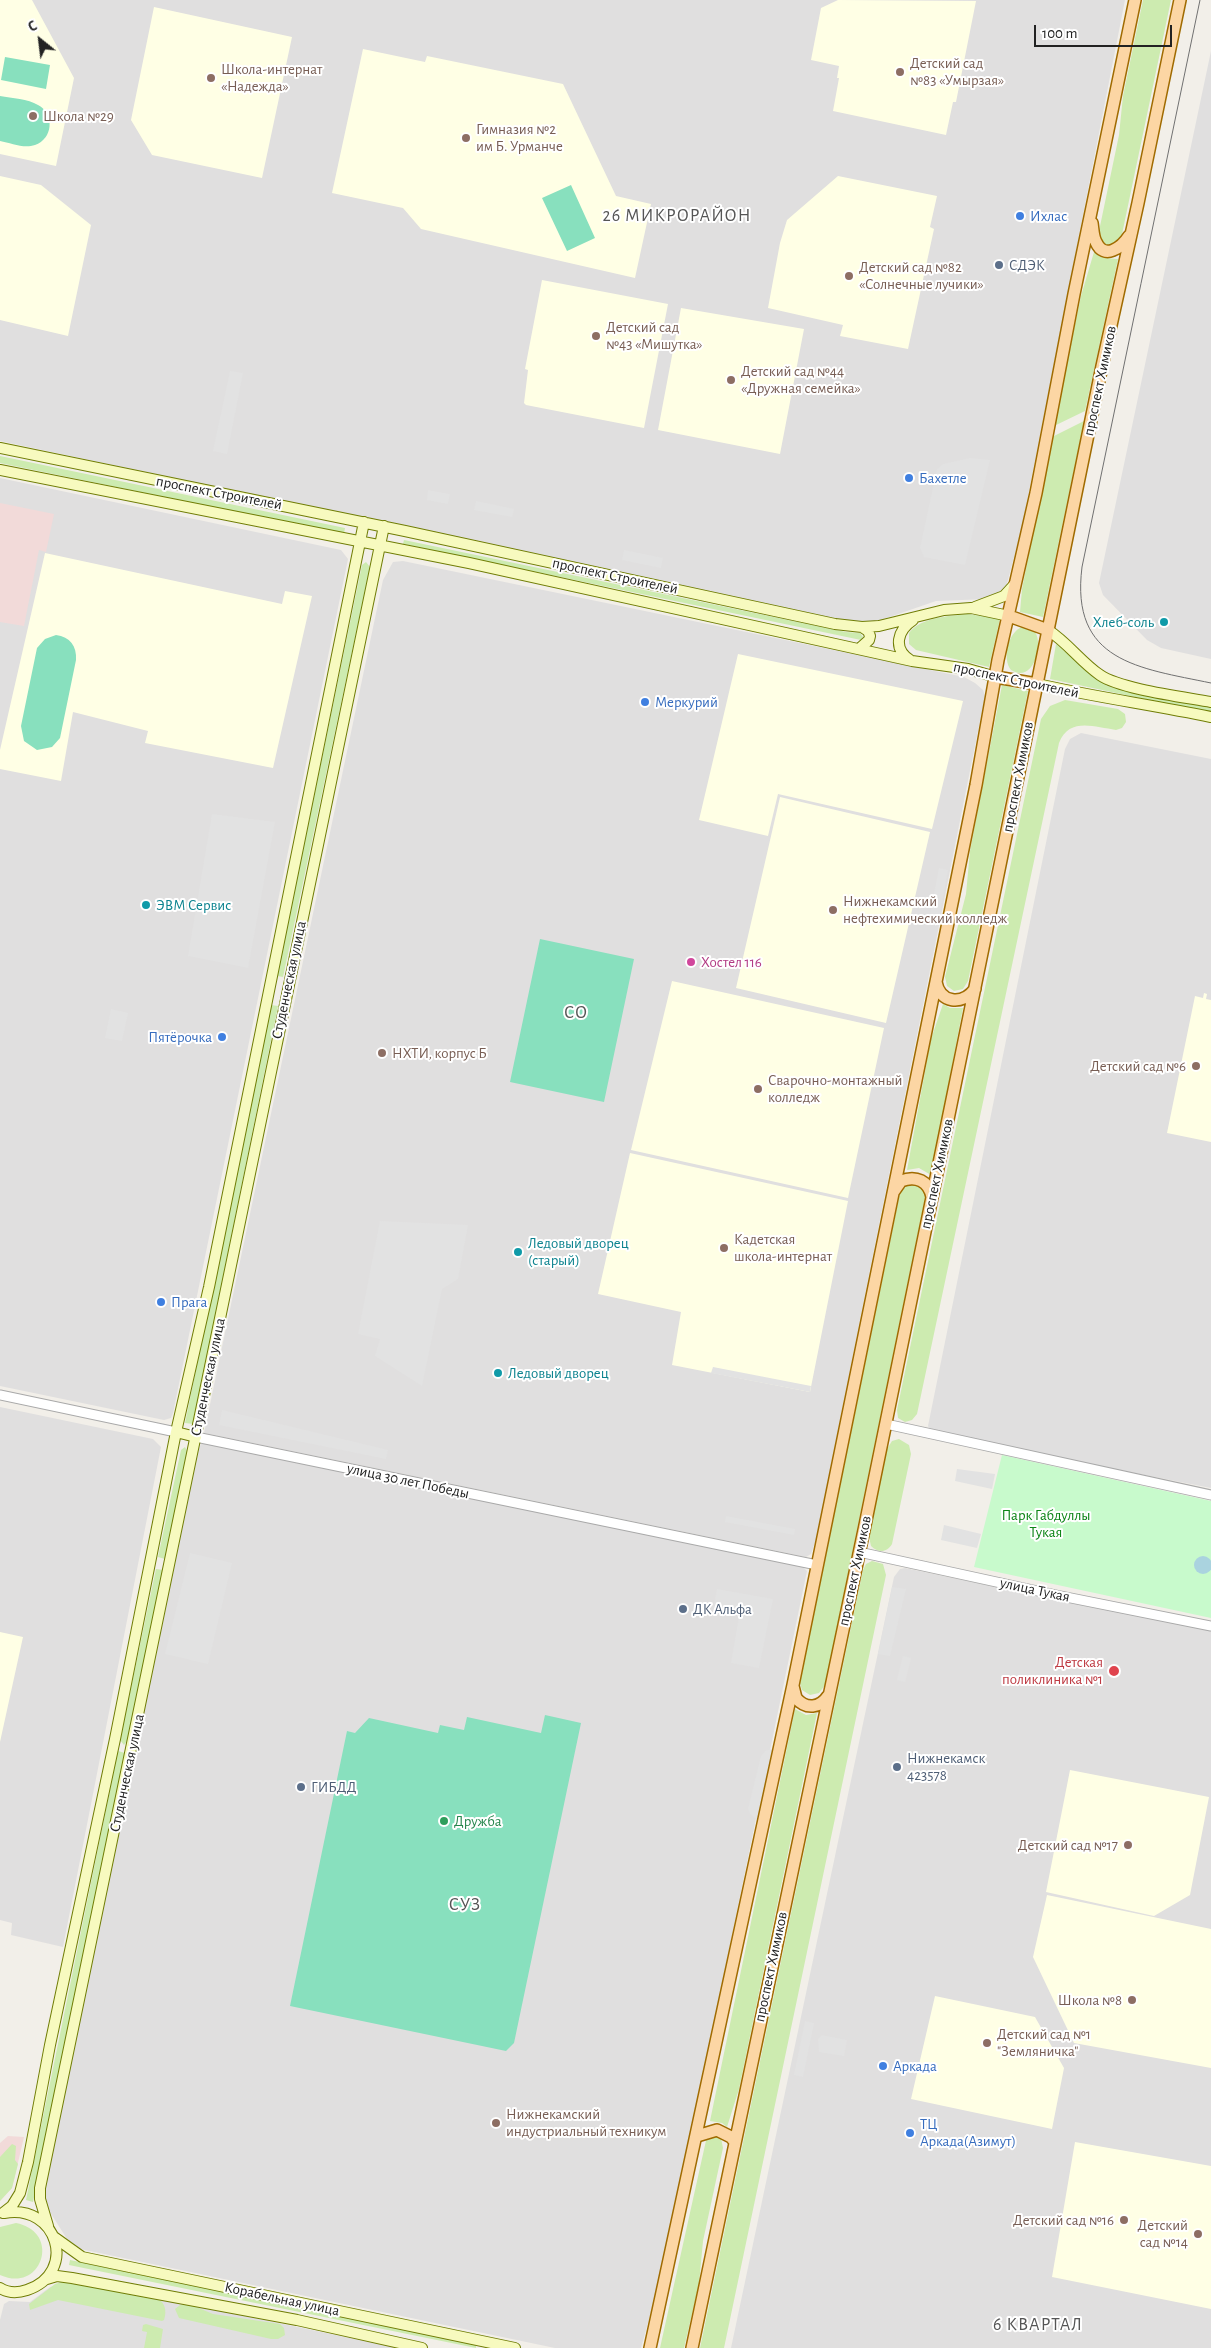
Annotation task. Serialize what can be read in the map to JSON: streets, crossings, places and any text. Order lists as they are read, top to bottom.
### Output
{
  "streets": {
    "main road": [
      "проспект Химиков",
      "проспект Строителей",
      "Студенческая улица",
      "улица 30 лет Победы",
      "Корабельная улица"
    ],
    "street": ["улица Тукая"]
  },
  "crossings": [
    ["проспект Химиков", "проспект Строителей"],
    ["проспект Химиков", "улица Тукая"],
    ["проспект Строителей", "Студенческая улица"],
    ["Студенческая улица", "улица 30 лет Победы"],
    ["Студенческая улица", "Корабельная улица"]
  ],
  "districts": [
    "26 МИКРОРАЙОН",
    "СО",
    "СУЗ",
    "6 КВАРТАЛ"
  ],
  "parks": ["Парк Габдуллы Тукая"],
  "places": [
    "Детский сад №83 «Умырзая»",
    "Школа-интернат «Надежда»",
    "Школа №29",
    "Гимназия №2 им Б. Урманче",
    "Ихлас",
    "СДЭК",
    "Детский сад №82 «Солнечные лучики»",
    "Детский сад №43 «Мишутка»",
    "Детский сад №44 «Дружная семейка»",
    "Бахетле",
    "Хлеб-соль",
    "Меркурий",
    "ЭВМ Сервис",
    "Нижнекамский нефтехимический колледж",
    "Хостел 116",
    "Пятёрочка",
    "НХТИ, корпус Б",
    "Детский сад №6",
    "Сварочно-монтажный колледж",
    "Кадетская школа-интернат",
    "Ледовый дворец (старый)",
    "Прага",
    "Ледовый дворец",
    "ДК Альфа",
    "Детская поликлиника №1",
    "Нижнекамск 423578",
    "ГИБДД",
    "Дружба",
    "Детский сад №17",
    "Школа №8",
    "Детский сад №1 \"Земляничка\"",
    "Аркада",
    "Нижнекамский индустриальный техникум",
    "ТЦ Аркада(Азимут)",
    "Детский сад №16",
    "Детский сад №14"
  ],
  "scale_bar": "100 m",
  "north": "top left"
}
